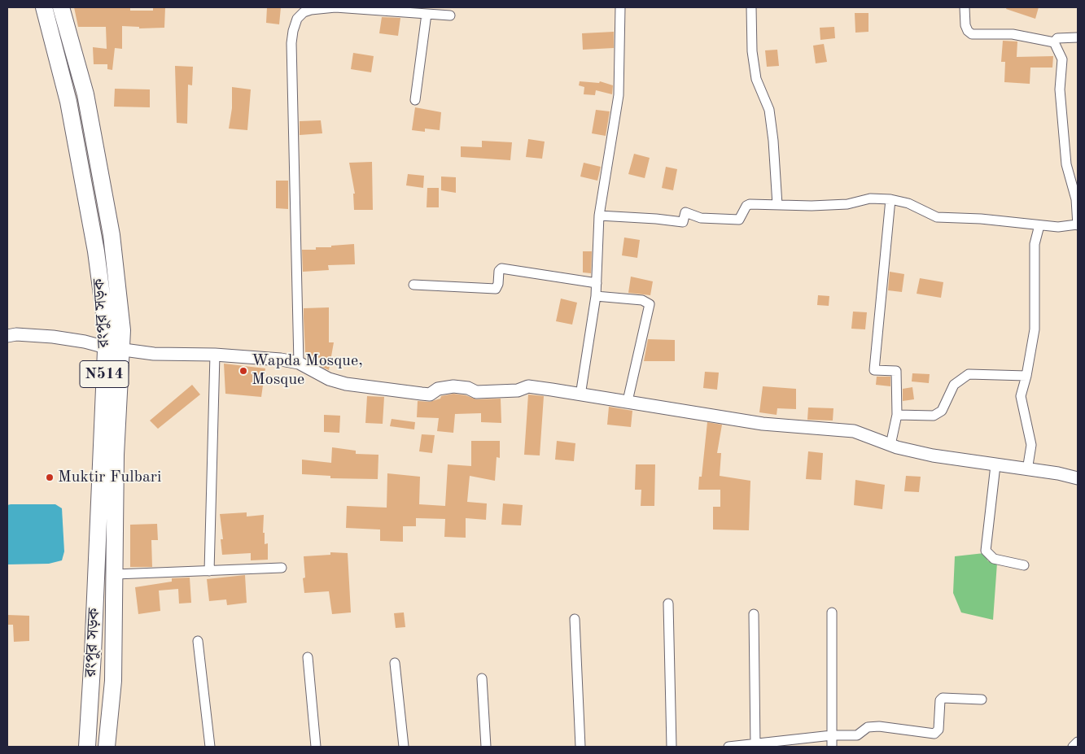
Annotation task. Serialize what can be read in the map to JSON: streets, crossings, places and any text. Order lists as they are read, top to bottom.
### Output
{
  "streets": {
    "highway": ["রংপুর সড়ক", "N514"]
  },
  "places": ["Wapda Mosque, Mosque", "Muktir Fulbari"]
}
